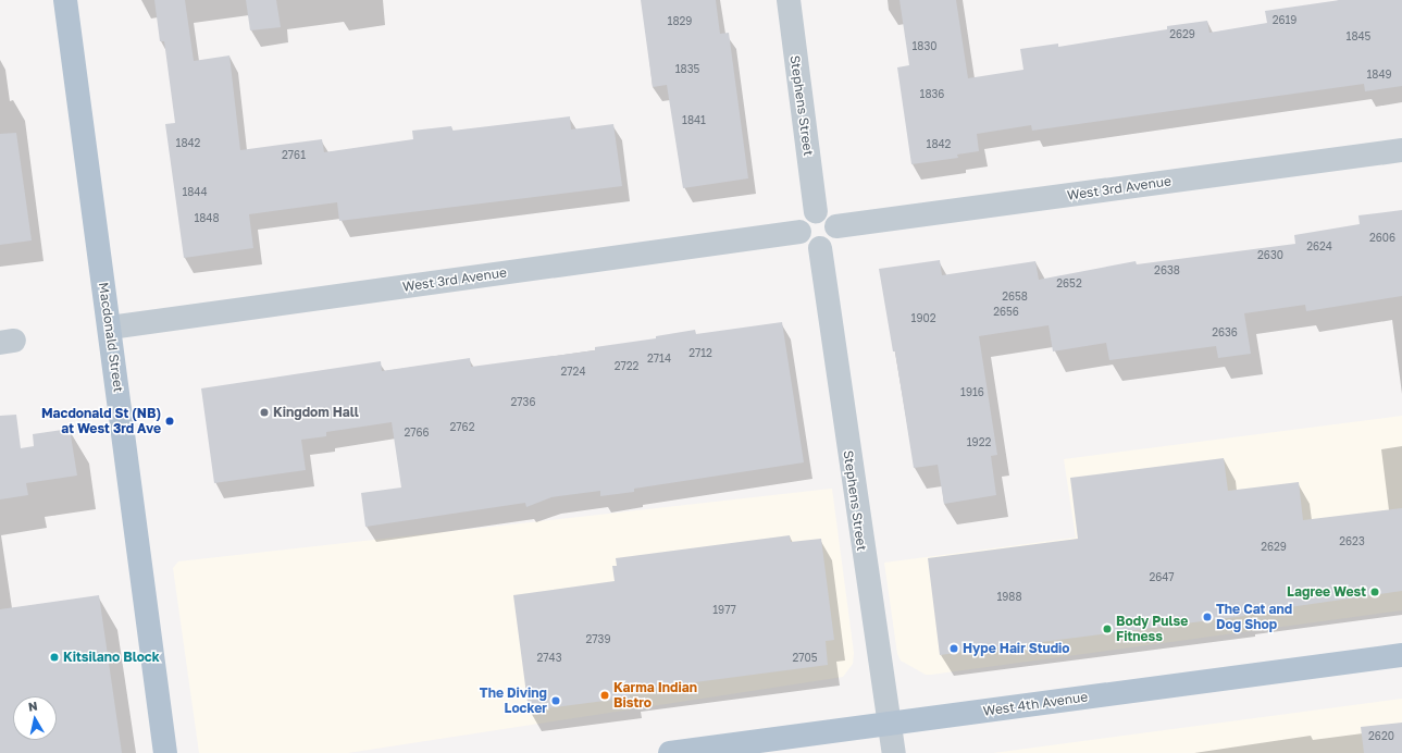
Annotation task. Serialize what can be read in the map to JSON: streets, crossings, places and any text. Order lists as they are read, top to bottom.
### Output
{
  "streets": {
    "main road": ["Macdonald Street", "West 4th Avenue"],
    "street": ["Stephens Street", "West 3rd Avenue"]
  },
  "crossings": [
    ["Stephens Street", "West 3rd Avenue"],
    ["Stephens Street", "West 4th Avenue"],
    ["West 3rd Avenue", "Macdonald Street"]
  ],
  "places": [
    "Kingdom Hall",
    "Macdonald St (NB) at West 3rd Ave",
    "Lagree West",
    "The Cat and Dog Shop",
    "Body Pulse Fitness",
    "Hype Hair Studio",
    "Kitsilano Block",
    "Karma Indian Bistro",
    "The Diving Locker"
  ],
  "house_numbers": [
    "2619",
    "1829",
    "2629",
    "1845",
    "1830",
    "1835",
    "1849",
    "1836",
    "1841",
    "1842",
    "1842",
    "2761",
    "1844",
    "1848",
    "2606",
    "2624",
    "2630",
    "2638",
    "2652",
    "2658",
    "2656",
    "1902",
    "2636",
    "2712",
    "2714",
    "2722",
    "2724",
    "1916",
    "2736",
    "2762",
    "2766",
    "1922",
    "2623",
    "2629",
    "2647",
    "1988",
    "1977",
    "2739",
    "2743",
    "2705",
    "2620"
  ],
  "north": "top"
}
